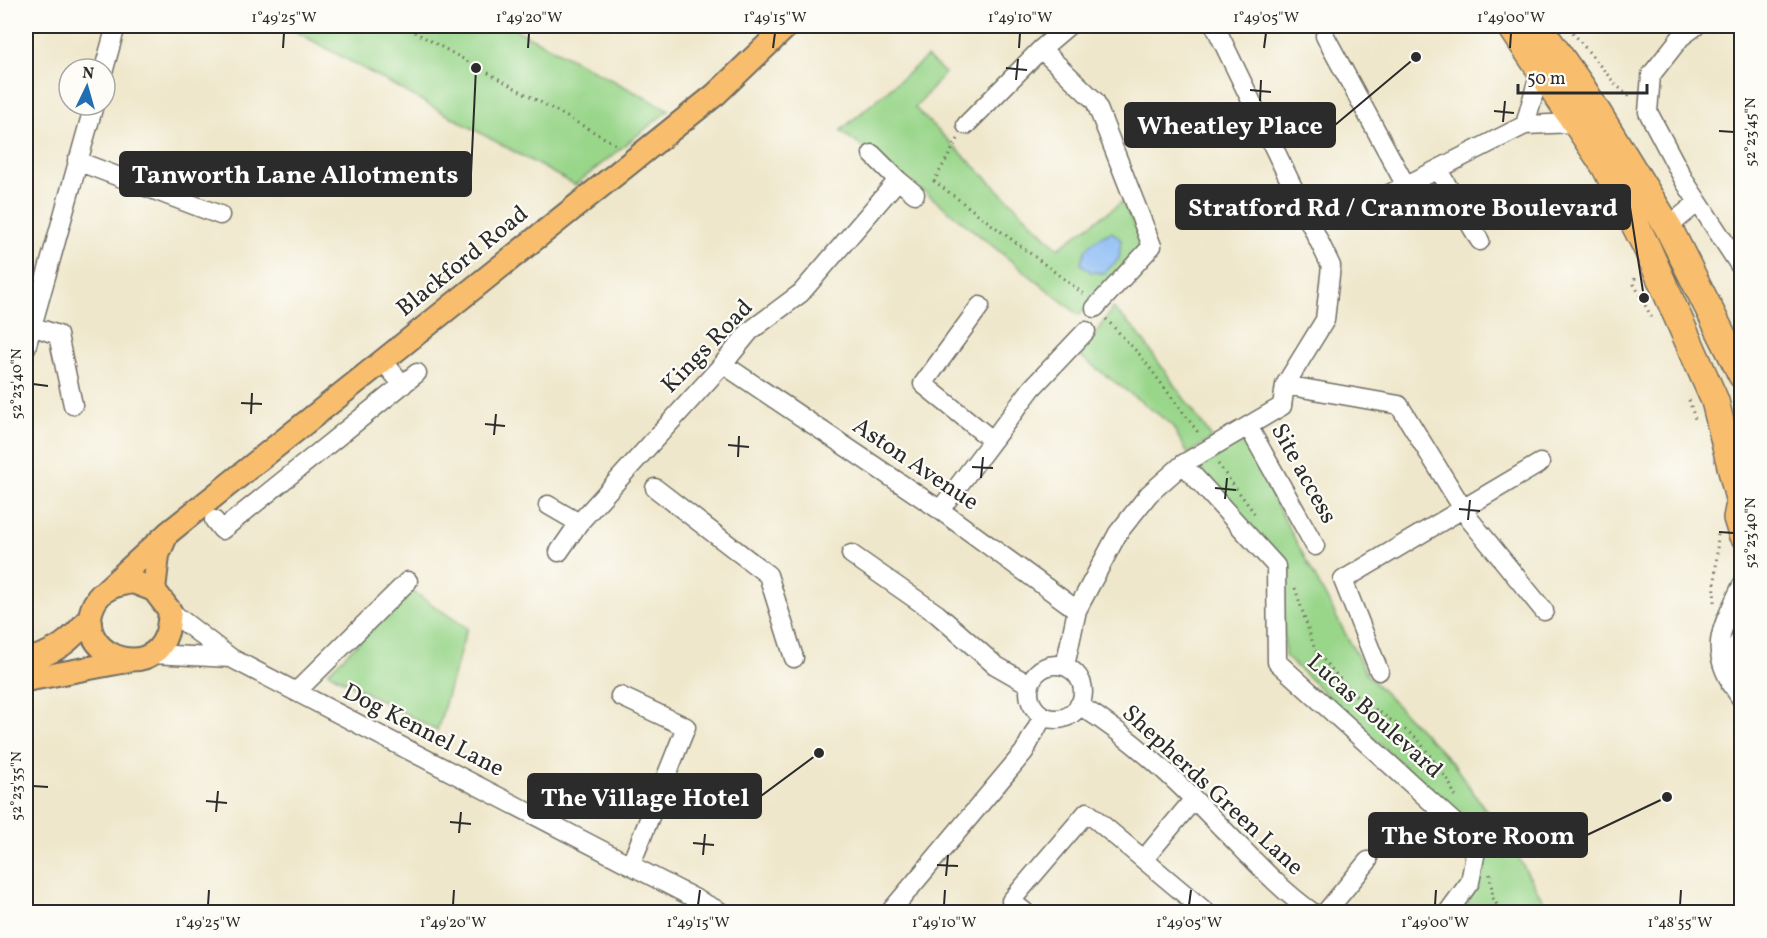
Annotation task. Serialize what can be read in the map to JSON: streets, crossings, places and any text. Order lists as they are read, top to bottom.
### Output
{
  "streets": {
    "main road": ["Blackford Road"],
    "street": [
      "Kings Road",
      "Aston Avenue",
      "Site access",
      "Lucas Boulevard",
      "Dog Kennel Lane",
      "Shepherds Green Lane"
    ]
  },
  "crossings": [
    ["Blackford Road", "Dog Kennel Lane"],
    ["Kings Road", "Aston Avenue"]
  ],
  "places": [
    "Wheatley Place",
    "Tanworth Lane Allotments",
    "Stratford Rd / Cranmore Boulevard",
    "The Village Hotel",
    "The Store Room"
  ],
  "scale_bar": "50 m",
  "north": "top",
  "coordinates": [
    "1°49'25\"W",
    "1°49'20\"W",
    "1°49'15\"W",
    "1°49'10\"W",
    "1°49'05\"W",
    "1°49'00\"W",
    "52°23'45\"N",
    "52°23'40\"N",
    "52°23'35\"N",
    "1°48'55\"W"
  ]
}
